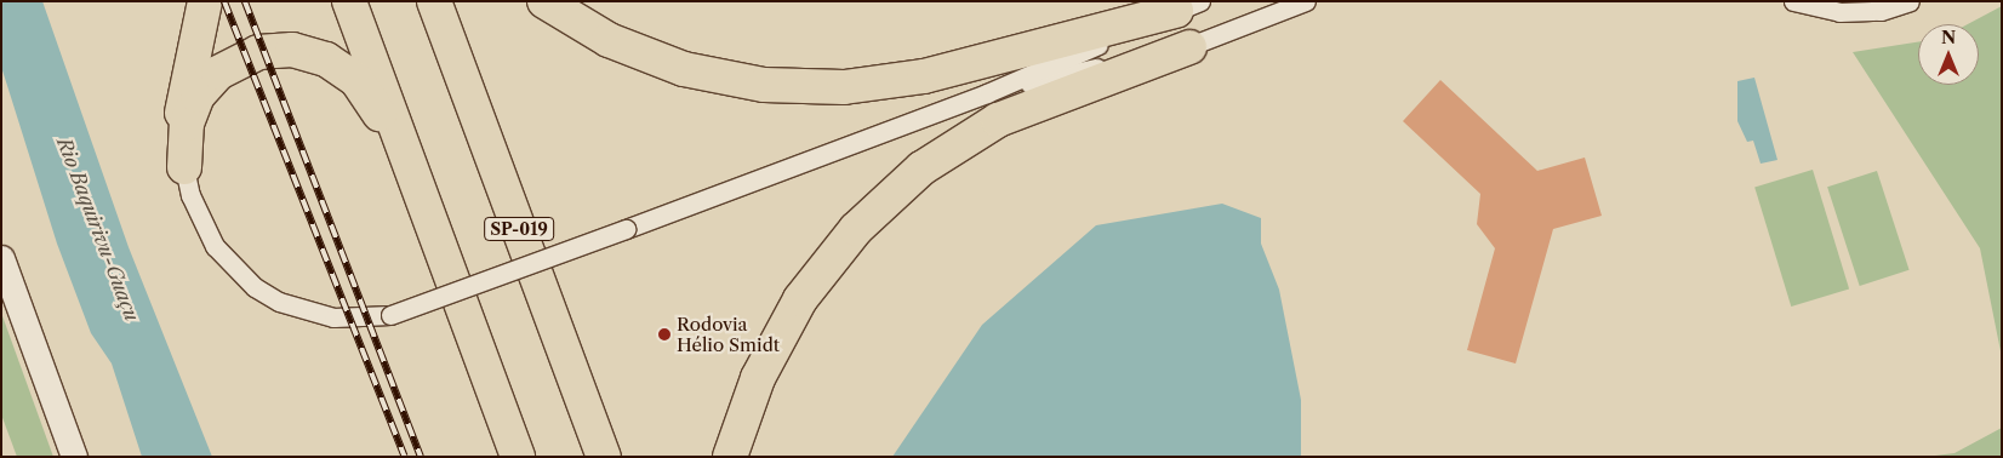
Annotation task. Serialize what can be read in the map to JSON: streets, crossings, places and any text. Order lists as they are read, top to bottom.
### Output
{
  "streets": {
    "highway": ["SP-019"]
  },
  "water": ["Rio Baquirivu-Guaçu"],
  "places": ["Rodovia Hélio Smidt"],
  "north": "top"
}
